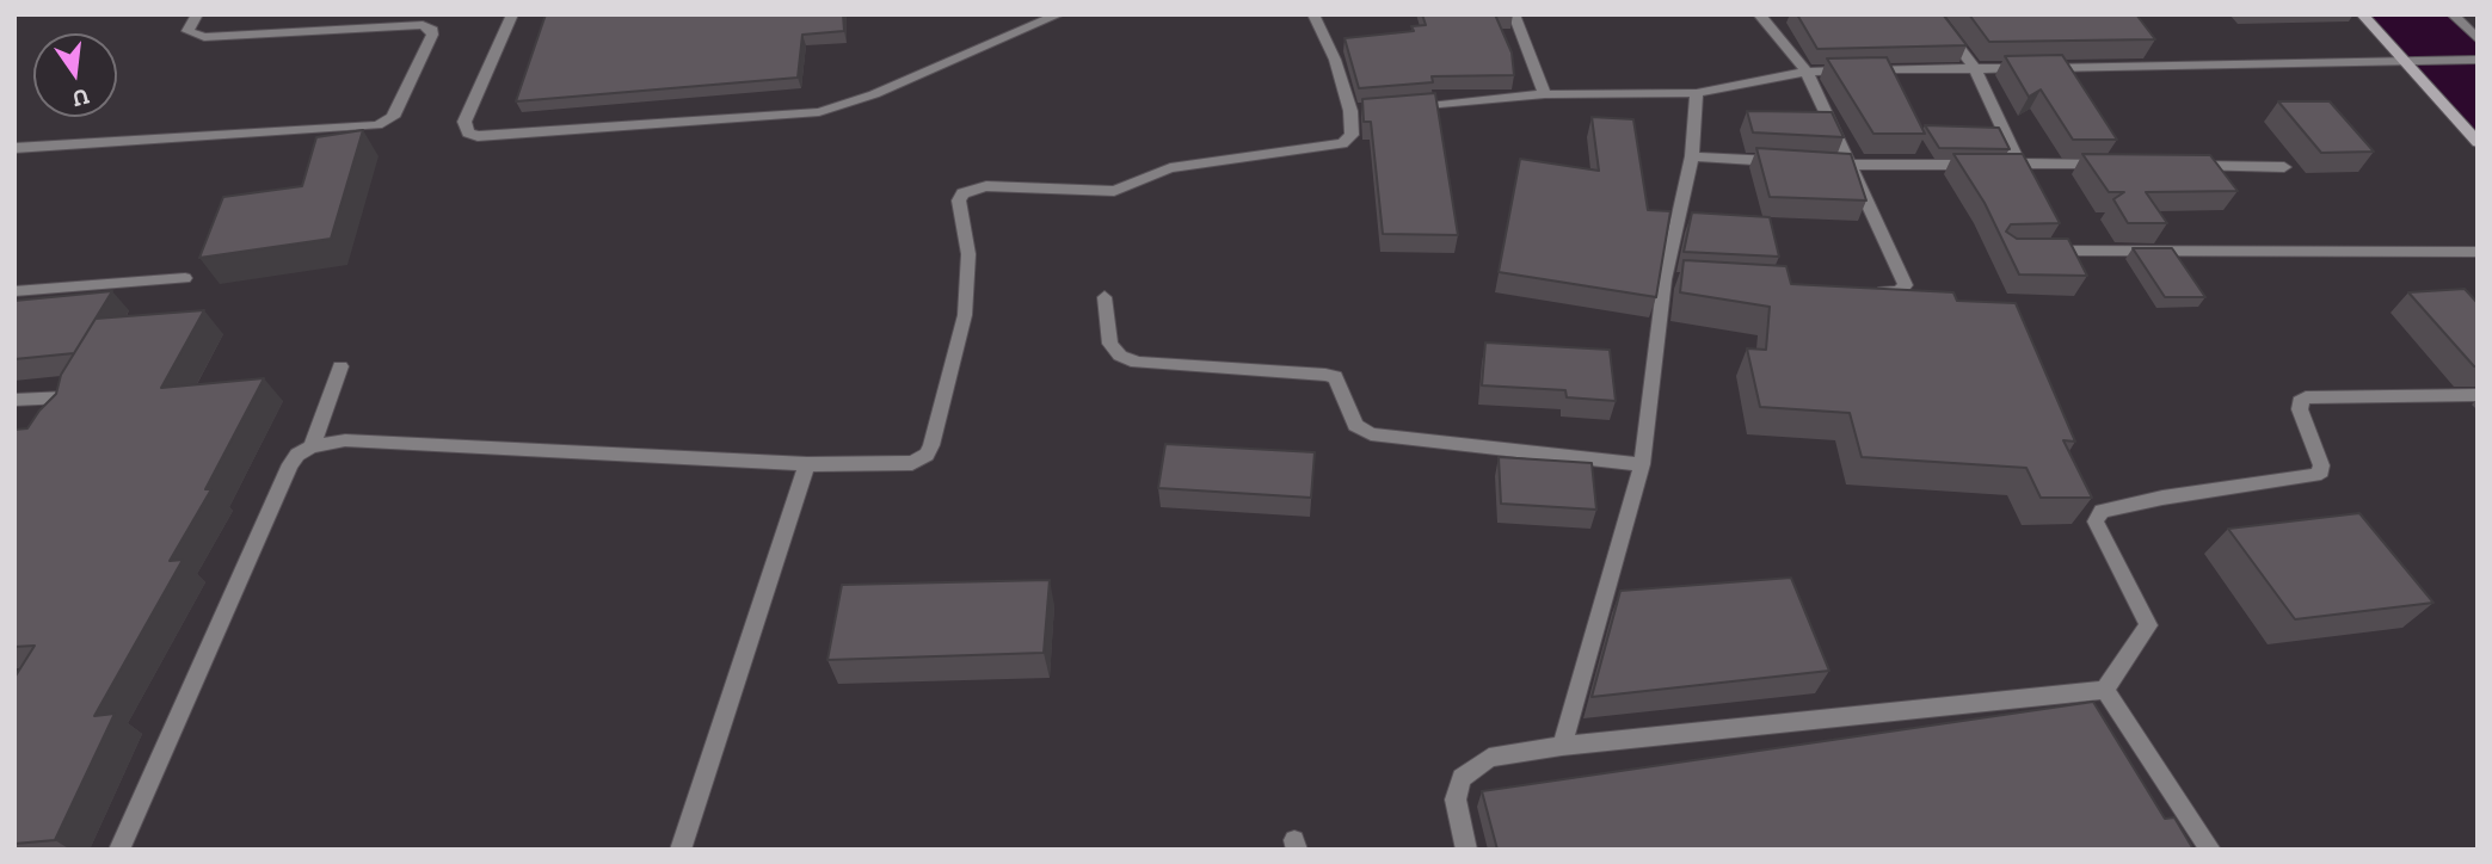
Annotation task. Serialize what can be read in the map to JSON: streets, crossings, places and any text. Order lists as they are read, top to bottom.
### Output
{
  "north": "bottom"
}
